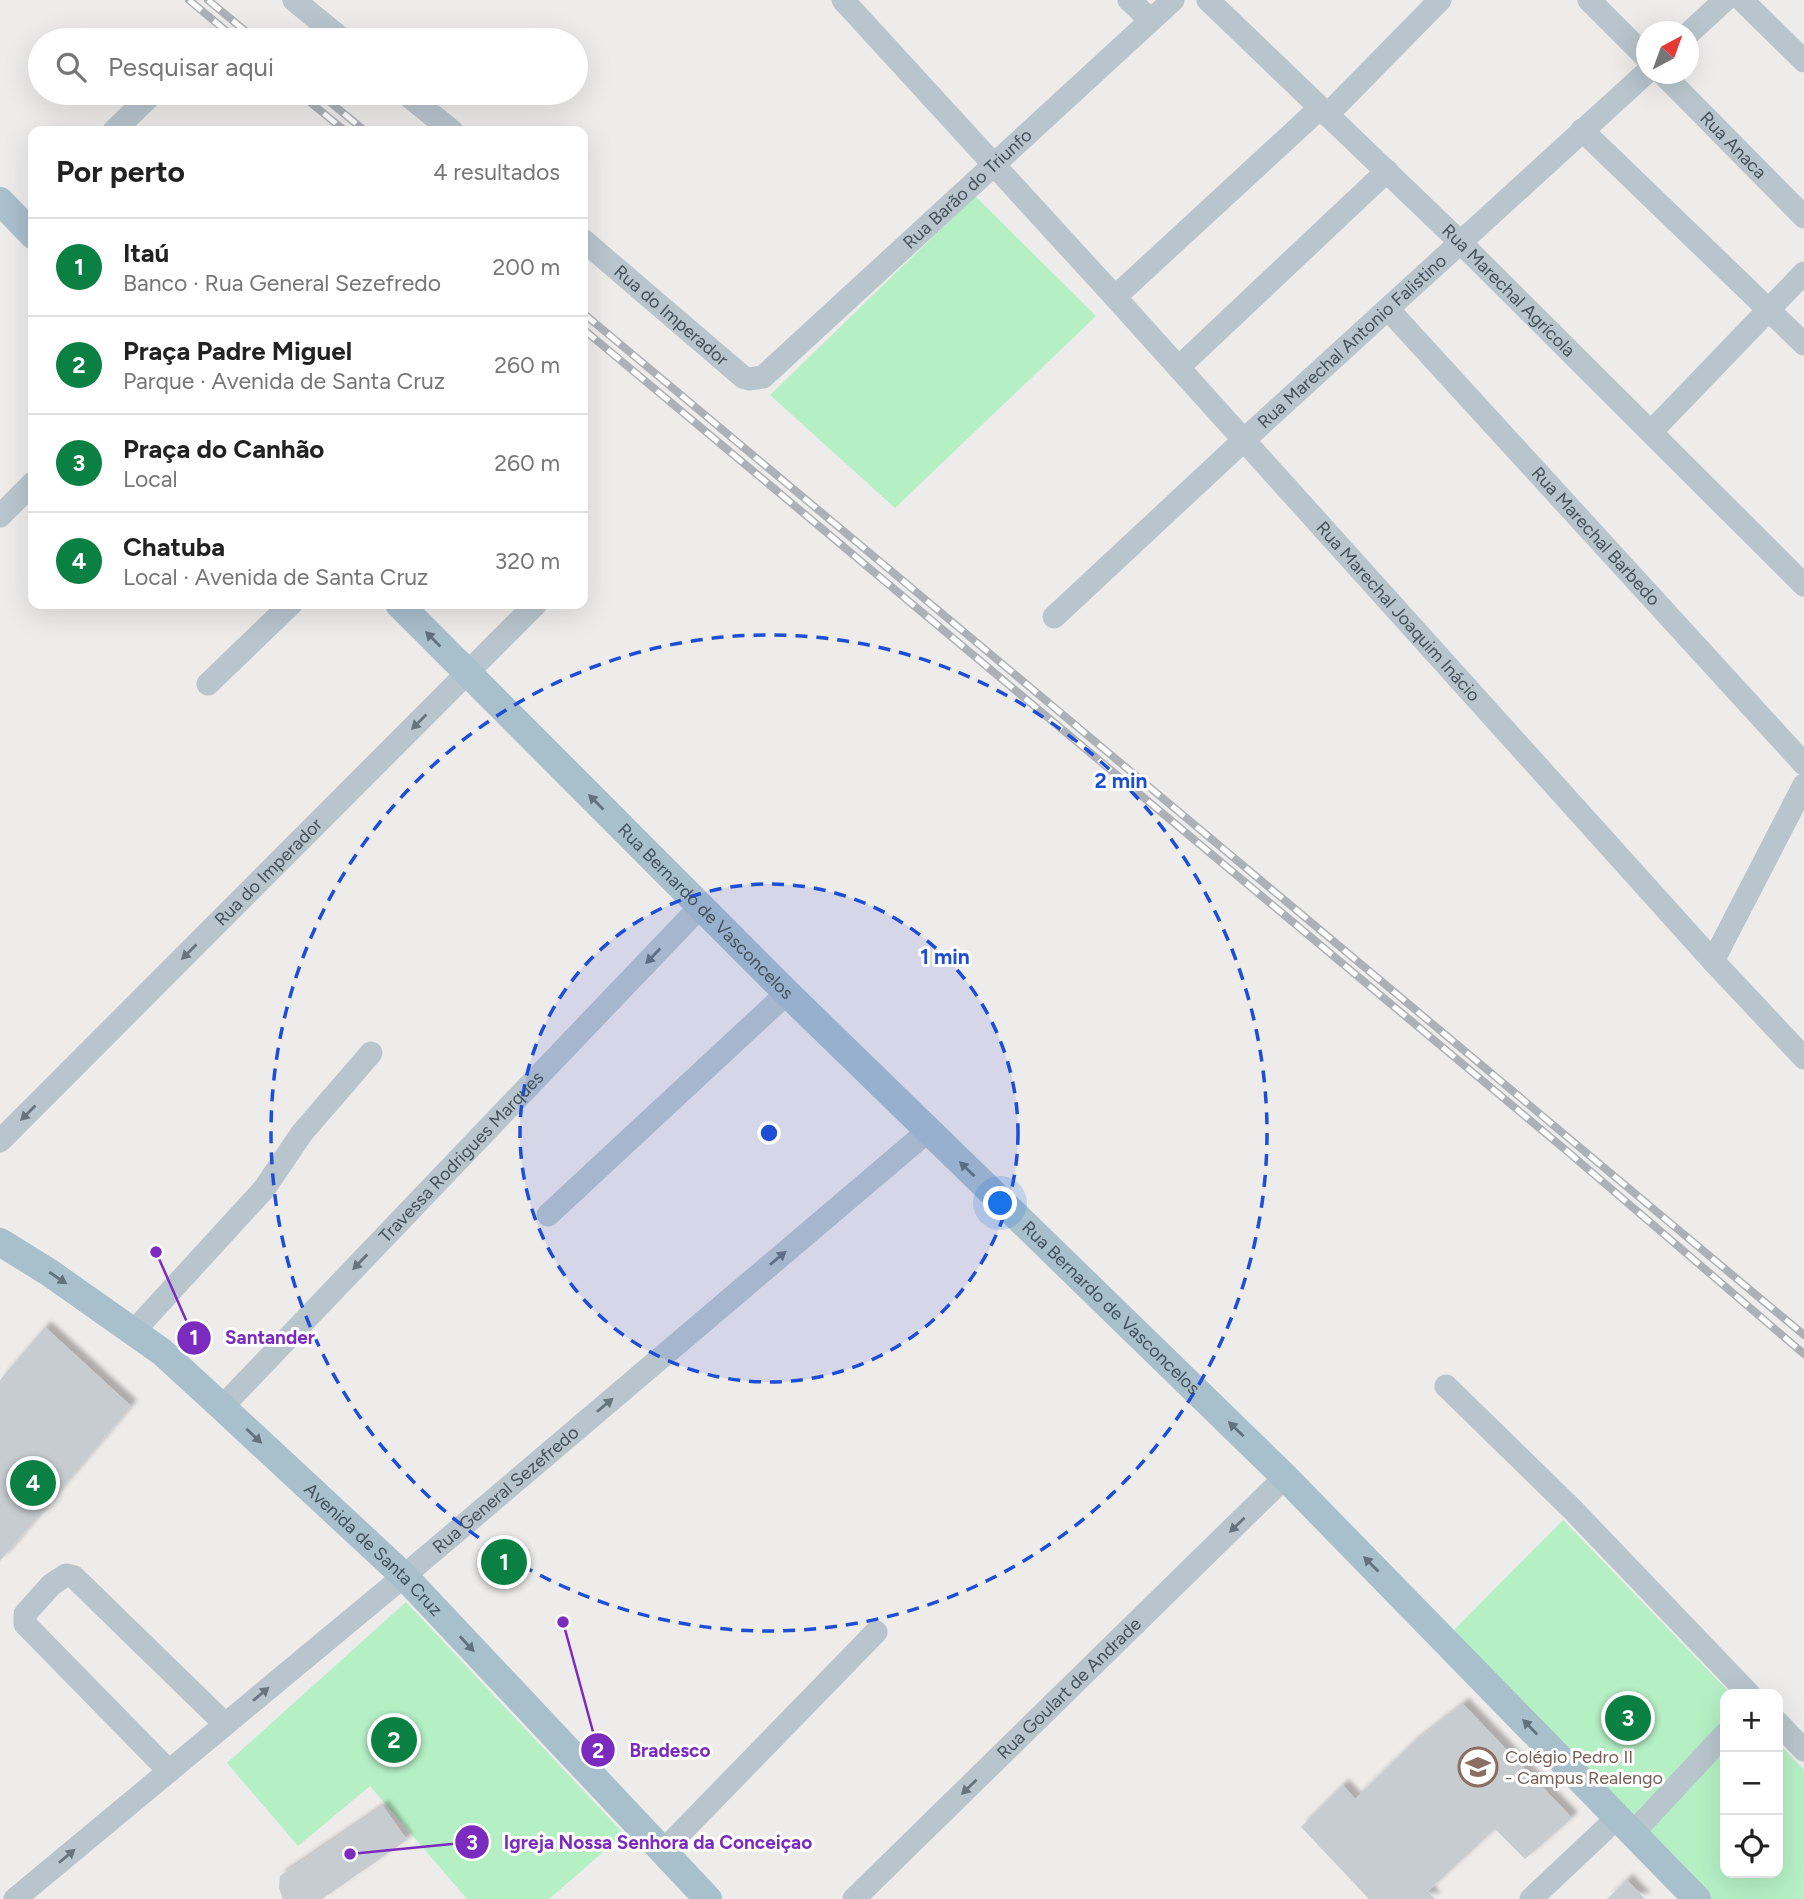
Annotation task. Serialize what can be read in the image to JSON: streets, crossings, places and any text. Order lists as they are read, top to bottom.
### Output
{
  "streets": {
    "main road": ["Rua Bernardo de Vasconcelos", "Avenida de Santa Cruz"],
    "street": [
      "Rua Anaca",
      "Rua Barão do Triunfo",
      "Rua Marechal Agrícola",
      "Rua do Imperador",
      "Rua Marechal Antonio Falistino",
      "Rua Marechal Barbedo",
      "Rua Marechal Joaquim Inácio",
      "Travessa Rodrigues Marques",
      "Rua General Sezefredo",
      "Rua Goulart de Andrade"
    ]
  },
  "crossings": [
    ["Rua Barão do Triunfo", "Rua do Imperador"],
    ["Rua Barão do Triunfo", "Rua Marechal Joaquim Inácio"],
    ["Rua Marechal Agrícola", "Rua Marechal Antonio Falistino"],
    ["Rua do Imperador", "Rua Bernardo de Vasconcelos"],
    ["Rua Marechal Antonio Falistino", "Rua Marechal Barbedo"],
    ["Rua Marechal Antonio Falistino", "Rua Marechal Joaquim Inácio"],
    ["Rua Bernardo de Vasconcelos", "Travessa Rodrigues Marques"],
    ["Rua Bernardo de Vasconcelos", "Rua General Sezefredo"],
    ["Rua Bernardo de Vasconcelos", "Rua Goulart de Andrade"],
    ["Travessa Rodrigues Marques", "Avenida de Santa Cruz"],
    ["Rua General Sezefredo", "Avenida de Santa Cruz"]
  ],
  "one_way": [
    "Rua do Imperador",
    "Rua Bernardo de Vasconcelos",
    "Rua General Sezefredo",
    "Avenida de Santa Cruz"
  ],
  "places": {
    "other": ["Santander", "Bradesco", "Igreja Nossa Senhora da Conceiçao"],
    "school or university": ["Colégio Pedro II - Campus Realengo"]
  },
  "north": "top right",
  "page": {
    "search": "Pesquisar aqui",
    "heading": ["Por perto", "4 resultados"],
    "list": [
      {
        "mark": "1",
        "name": "Itaú",
        "note": "Banco · Rua General Sezefredo",
        "value": "200 m"
      },
      {
        "mark": "2",
        "name": "Praça Padre Miguel",
        "note": "Parque · Avenida de Santa Cruz",
        "value": "260 m"
      },
      {
        "mark": "3",
        "name": "Praça do Canhão",
        "note": "Local",
        "value": "260 m"
      },
      {
        "mark": "4",
        "name": "Chatuba",
        "note": "Local · Avenida de Santa Cruz",
        "value": "320 m"
      }
    ],
    "pins": [
      "4",
      "1",
      "3",
      "2"
    ],
    "map_buttons": ["+", "−"]
  },
  "rings": ["2 min", "1 min"]
}
